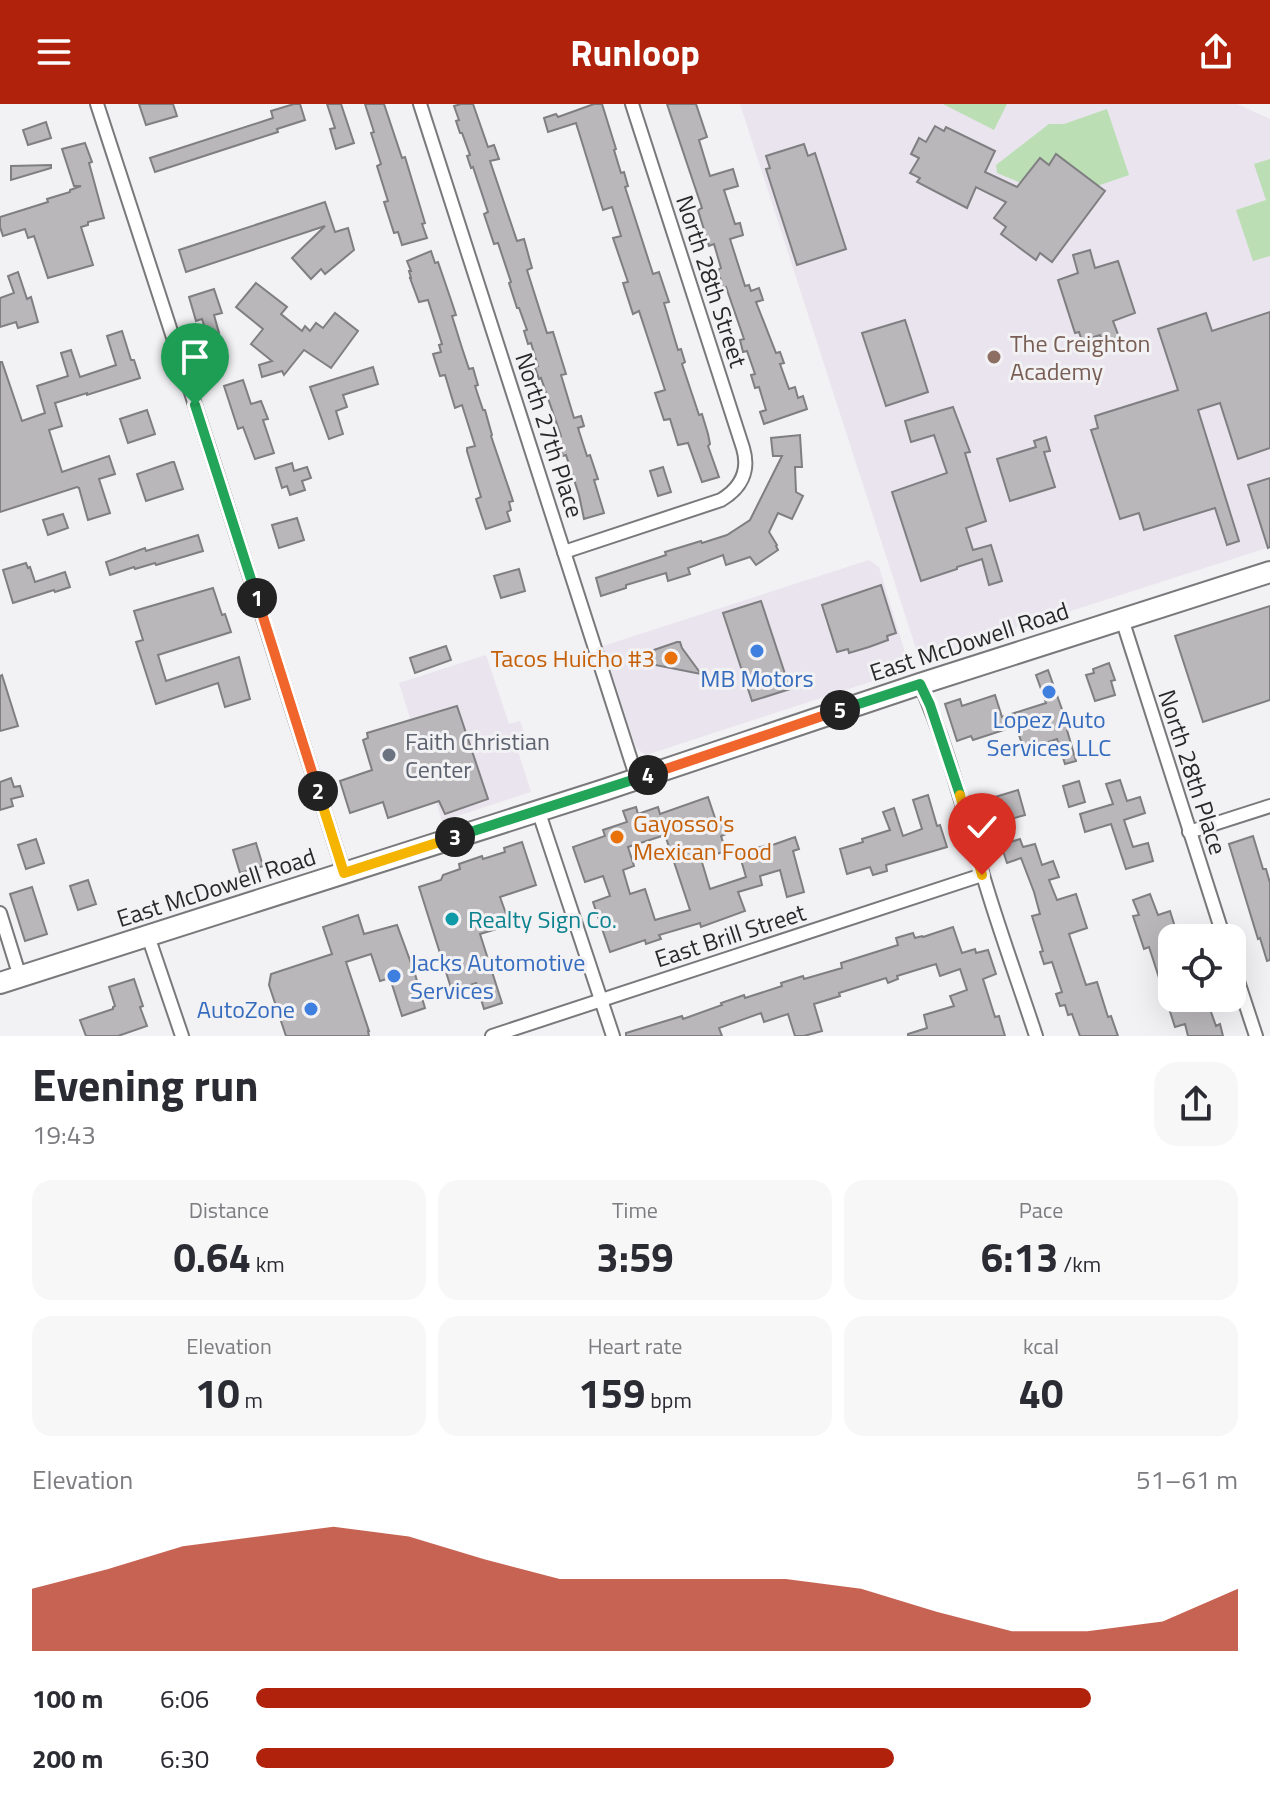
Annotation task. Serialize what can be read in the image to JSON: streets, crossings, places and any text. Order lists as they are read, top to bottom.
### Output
{
  "streets": {
    "main road": ["East McDowell Road"],
    "street": [
      "North 28th Street",
      "North 27th Place",
      "North 28th Place",
      "East Brill Street"
    ]
  },
  "crossings": [
    ["North 28th Street", "North 27th Place"],
    ["North 27th Place", "East McDowell Road"],
    ["East McDowell Road", "North 28th Place"]
  ],
  "places": [
    "The Creighton Academy",
    "MB Motors",
    "Tacos Huicho #3",
    "Lopez Auto Services LLC",
    "Faith Christian Center",
    "Gayosso's Mexican Food",
    "Realty Sign Co.",
    "Jacks Automotive Services",
    "AutoZone"
  ],
  "page": {
    "header": "Runloop",
    "pins": [
      "1",
      "5",
      "4",
      "2",
      "3"
    ],
    "heading": ["Evening run", "19:43"],
    "stats": [
      ["Distance", "0.64 km"],
      ["Time", "3:59"],
      ["Pace", "6:13 /km"],
      ["Elevation", "10 m"],
      ["Heart rate", "159 bpm"],
      ["kcal", "40"]
    ],
    "chart": ["Elevation", "51–61 m"],
    "list": [
      {
        "name": "100 m",
        "note": "6:06"
      },
      {
        "name": "200 m",
        "note": "6:30"
      }
    ]
  }
}
